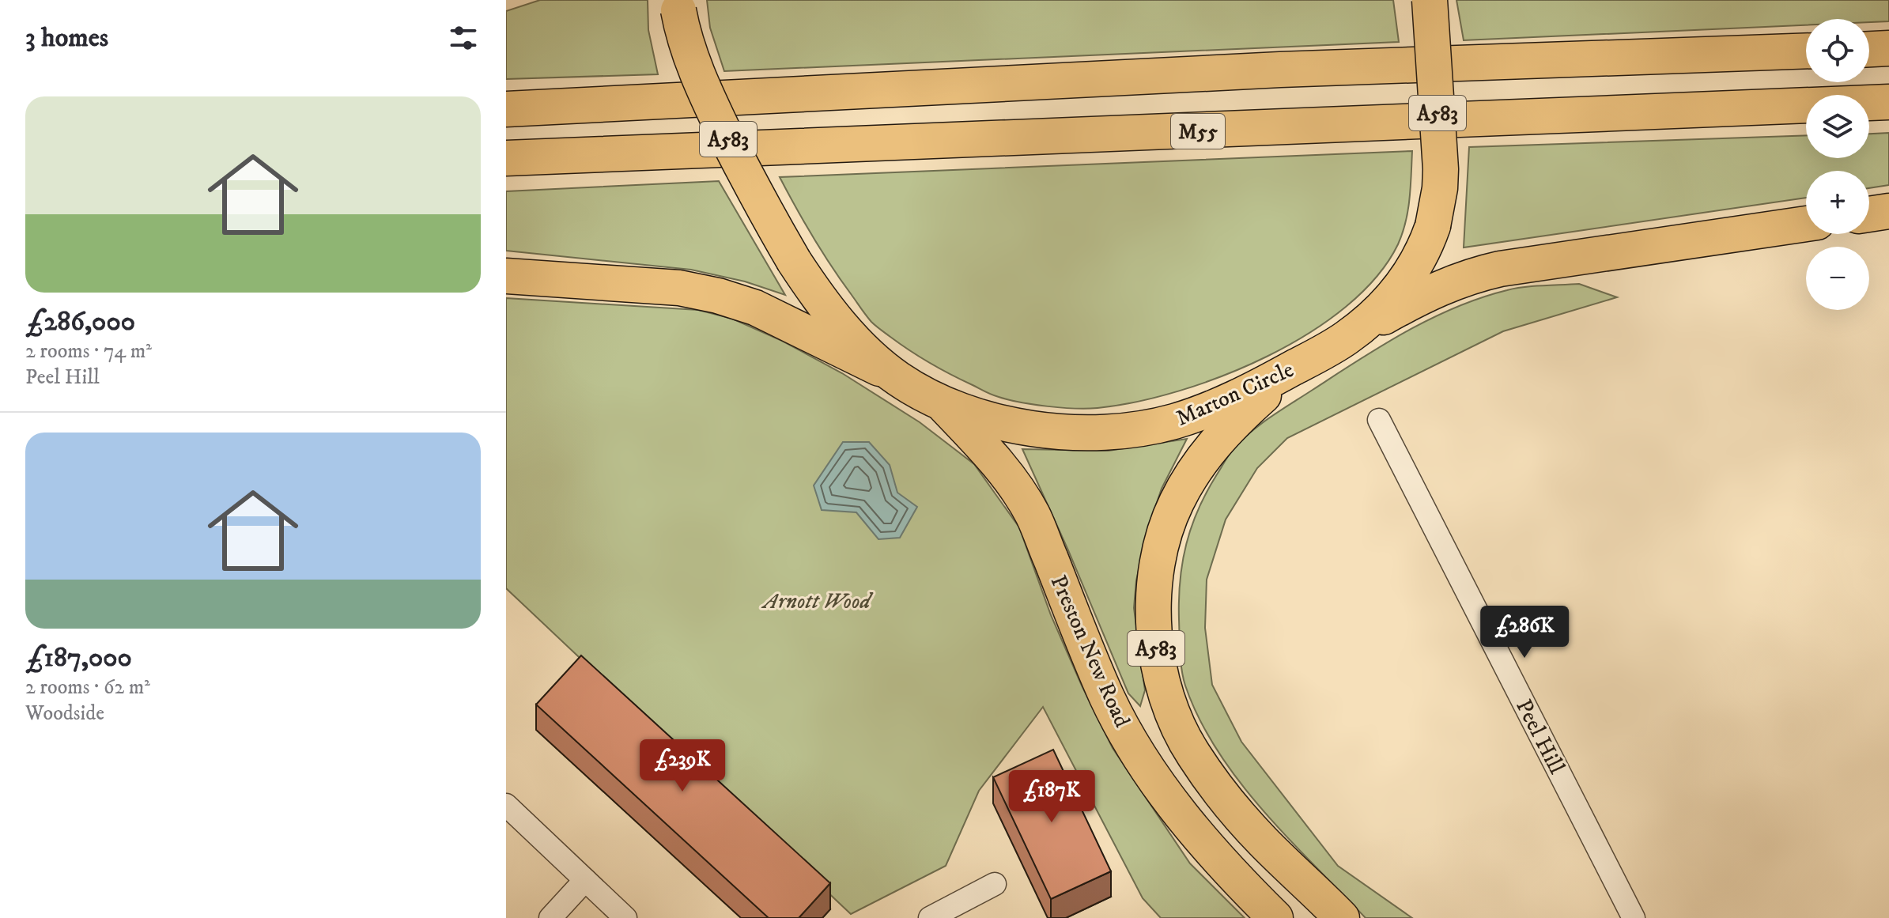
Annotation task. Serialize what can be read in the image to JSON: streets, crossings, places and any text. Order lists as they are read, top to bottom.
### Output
{
  "streets": {
    "main road": [
      "A583",
      "M55",
      "Marton Circle",
      "Preston New Road"
    ],
    "street": ["Peel Hill"]
  },
  "crossings": [
    ["A583", "Marton Circle"],
    ["Marton Circle", "Preston New Road"]
  ],
  "parks": ["Arnott Wood"],
  "page": {
    "heading": "3 homes",
    "map_buttons": ["+", "−"],
    "list": [
      {
        "name": "£286,000",
        "note": "2 rooms · 74 m² · Peel Hill"
      },
      {
        "name": "£187,000",
        "note": "2 rooms · 62 m² · Woodside"
      }
    ],
    "price": ["£286K", "£239K", "£187K"]
  }
}
